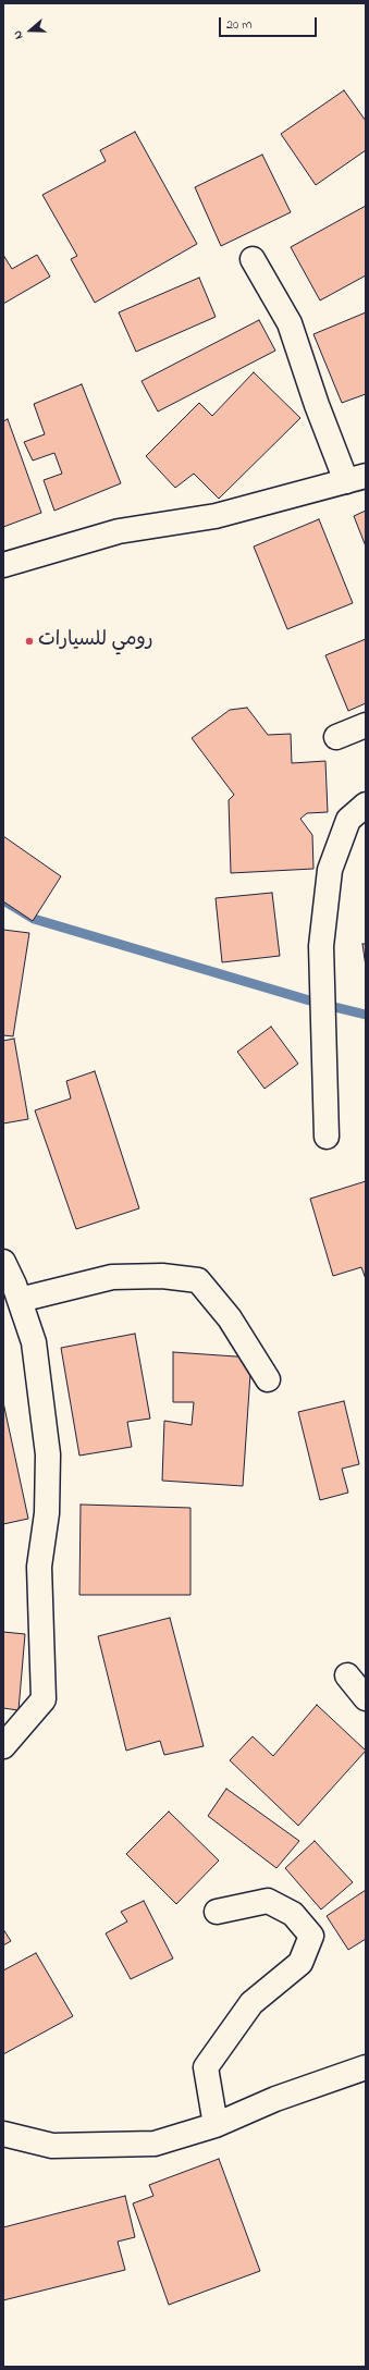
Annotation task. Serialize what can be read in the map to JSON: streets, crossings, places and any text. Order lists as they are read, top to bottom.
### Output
{
  "places": ["رومي للسيارات"],
  "scale_bar": "20 m",
  "north": "left"
}
